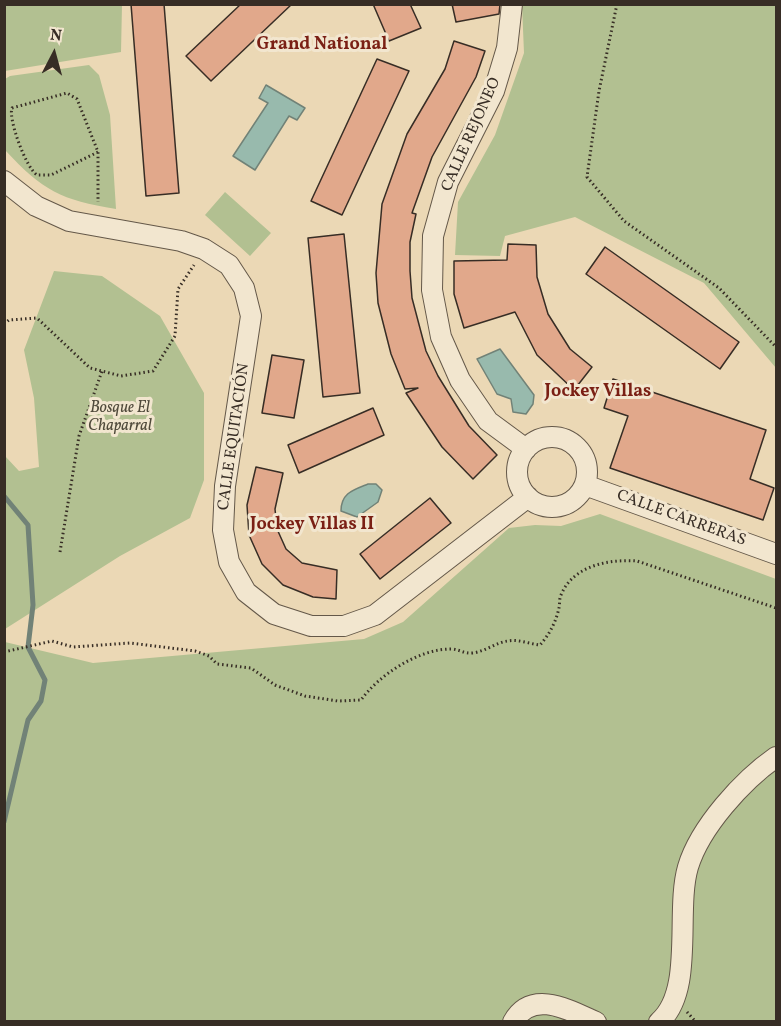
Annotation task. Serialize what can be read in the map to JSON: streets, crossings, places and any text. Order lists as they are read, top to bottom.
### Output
{
  "streets": {
    "street": ["CALLE REJONEO", "CALLE EQUITACIÓN", "CALLE CARRERAS"]
  },
  "crossings": [
    ["CALLE REJONEO", "CALLE EQUITACIÓN"],
    ["CALLE REJONEO", "CALLE CARRERAS"],
    ["CALLE EQUITACIÓN", "CALLE CARRERAS"]
  ],
  "districts": ["Grand National", "Jockey Villas", "Jockey Villas II"],
  "parks": ["Bosque El Chaparral"],
  "north": "top"
}
